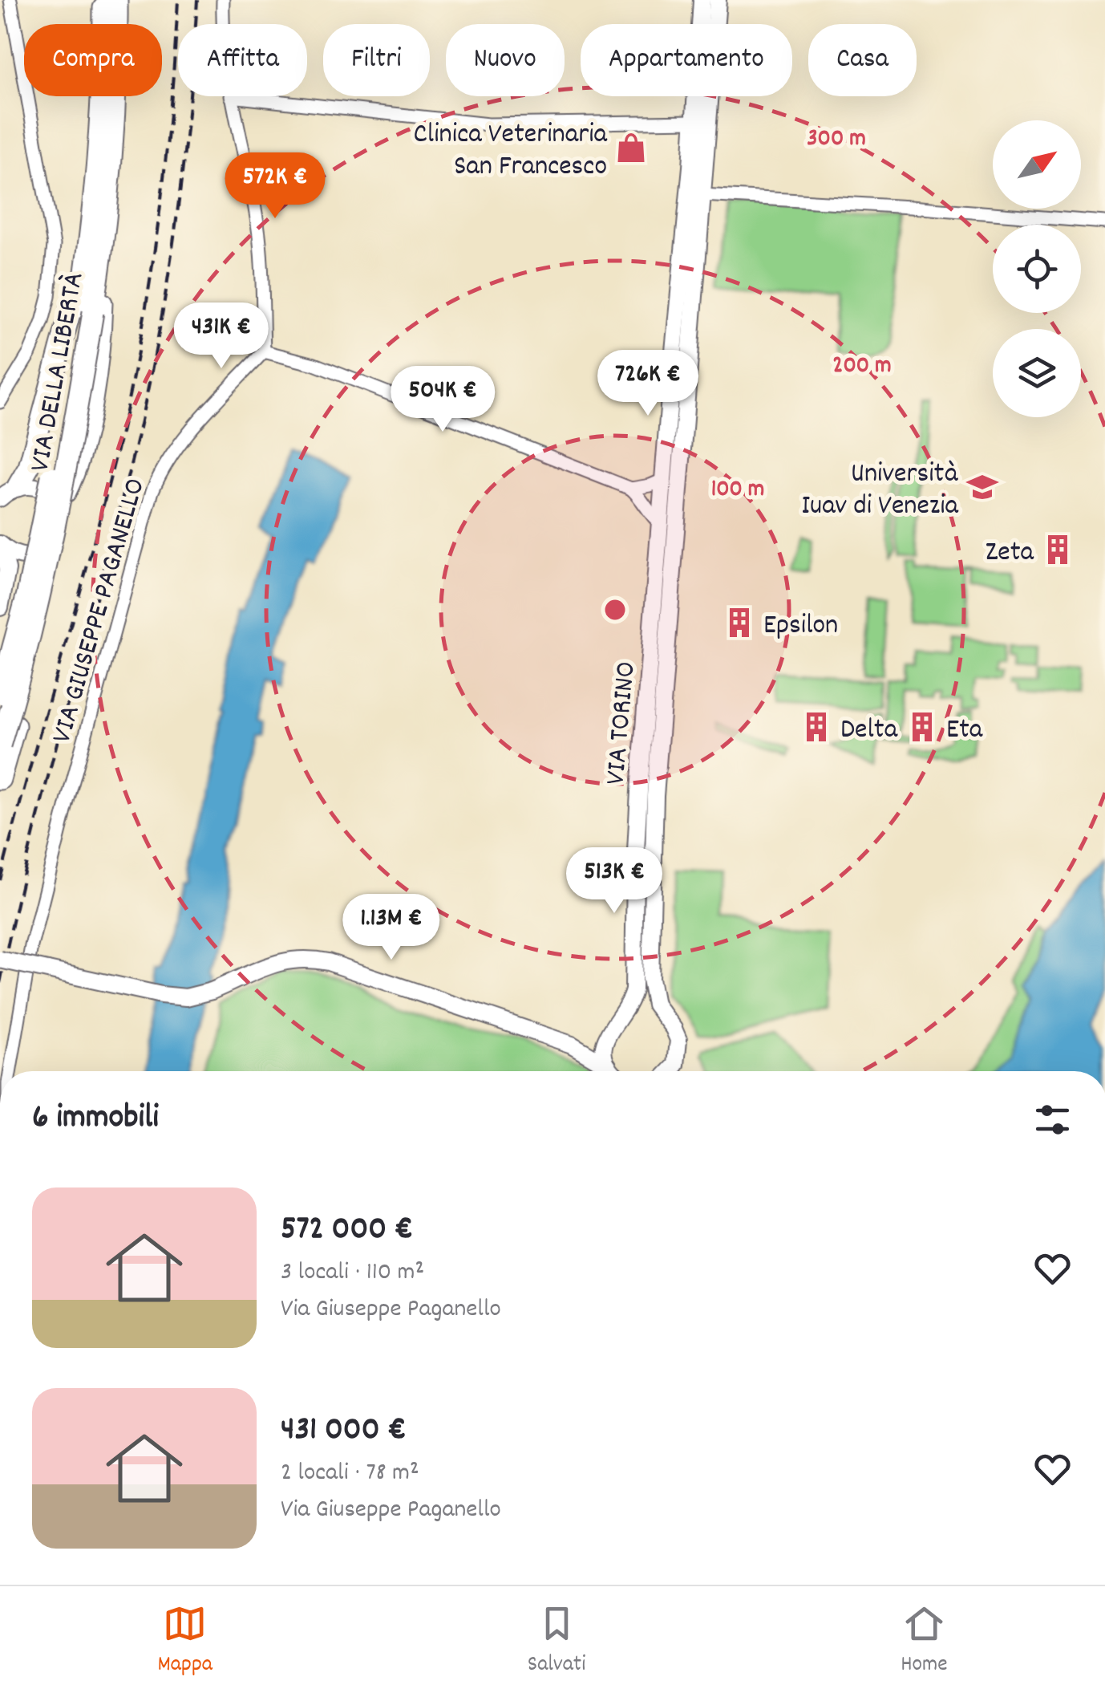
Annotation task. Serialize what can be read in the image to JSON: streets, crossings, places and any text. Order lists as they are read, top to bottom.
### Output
{
  "streets": {
    "highway": ["VIA DELLA LIBERTÀ"],
    "street": ["VIA GIUSEPPE PAGANELLO", "VIA TORINO"]
  },
  "places": {
    "shop": ["Clinica Veterinaria San Francesco"],
    "school or university": ["Università Iuav di Venezia"],
    "building": [
      "Zeta",
      "Epsilon",
      "Delta",
      "Eta"
    ]
  },
  "north": "top right",
  "page": {
    "chip": [
      "Compra",
      "Affitta",
      "Filtri",
      "Nuovo",
      "Appartamento",
      "Casa"
    ],
    "price": [
      "572K €",
      "431K €",
      "726K €",
      "504K €",
      "513K €",
      "1.13M €"
    ],
    "heading": "6 immobili",
    "list": [
      {
        "name": "572 000 €",
        "note": "3 locali · 110 m² · Via Giuseppe Paganello"
      },
      {
        "name": "431 000 €",
        "note": "2 locali · 78 m² · Via Giuseppe Paganello"
      }
    ],
    "tabs": ["Mappa", "Salvati", "Home"]
  },
  "rings": ["300 m", "200 m", "100 m"]
}
